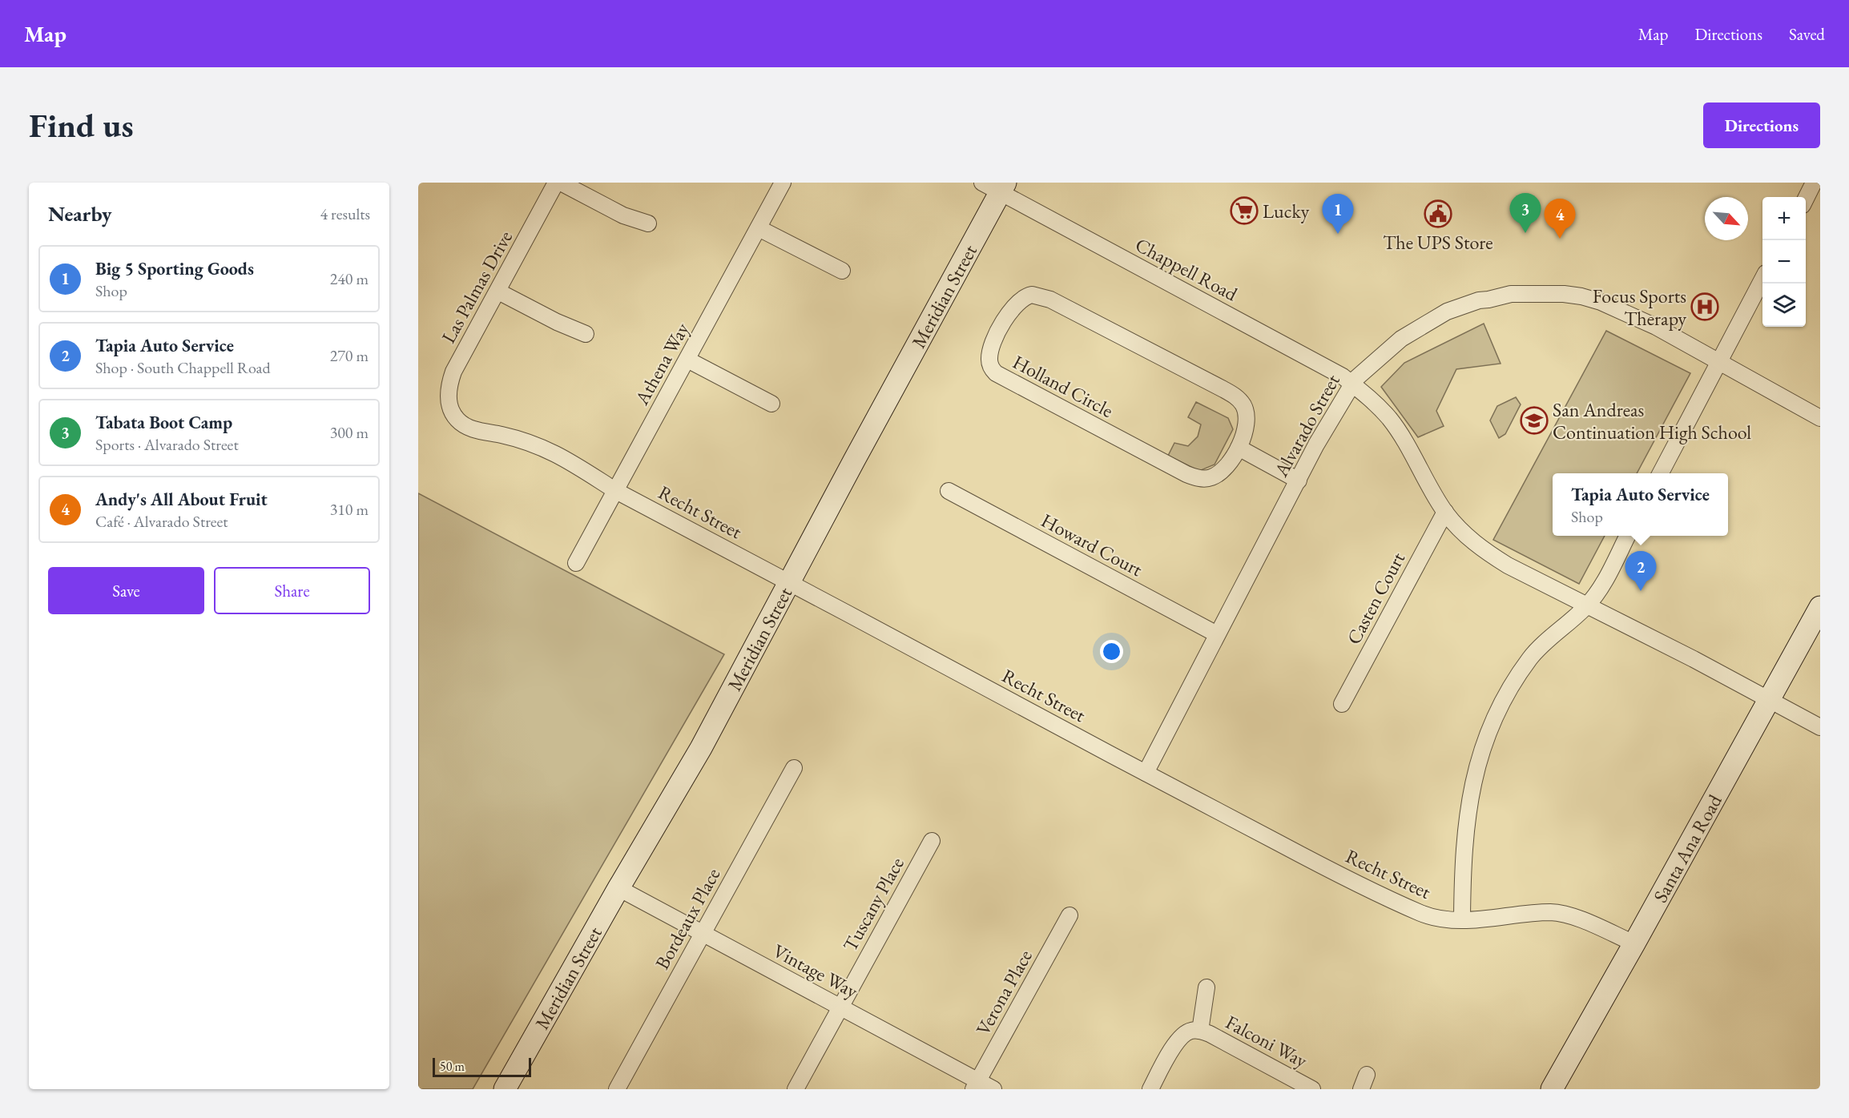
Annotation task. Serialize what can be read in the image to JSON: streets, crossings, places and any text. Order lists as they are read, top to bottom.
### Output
{
  "streets": {
    "street": [
      "Chappell Road",
      "Las Palmas Drive",
      "Meridian Street",
      "Athena Way",
      "Holland Circle",
      "Alvarado Street",
      "Recht Street",
      "Howard Court",
      "Casten Court",
      "Santa Ana Road",
      "Tuscany Place",
      "Bordeaux Place",
      "Vintage Way",
      "Verona Place",
      "Falconi Way"
    ]
  },
  "crossings": [
    ["Chappell Road", "Meridian Street"],
    ["Chappell Road", "Alvarado Street"],
    ["Chappell Road", "Casten Court"],
    ["Chappell Road", "Santa Ana Road"],
    ["Las Palmas Drive", "Recht Street"],
    ["Meridian Street", "Recht Street"],
    ["Meridian Street", "Vintage Way"],
    ["Athena Way", "Recht Street"],
    ["Alvarado Street", "Recht Street"],
    ["Alvarado Street", "Howard Court"],
    ["Recht Street", "Santa Ana Road"],
    ["Tuscany Place", "Vintage Way"],
    ["Bordeaux Place", "Vintage Way"],
    ["Vintage Way", "Verona Place"]
  ],
  "places": {
    "supermarket": ["Lucky"],
    "public building": ["The UPS Store"],
    "hospital": ["Focus Sports Therapy"],
    "school or university": ["San Andreas Continuation High School"]
  },
  "scale_bar": "50 m",
  "north": "bottom right",
  "page": {
    "header": "Map",
    "nav": ["Map", "Directions", "Saved"],
    "buttons": [
      "Directions",
      ["Save", "Share"]
    ],
    "title": "Find us",
    "heading": ["Nearby", "4 results"],
    "pins": [
      "3",
      "1",
      "4",
      "2"
    ],
    "map_buttons": ["+", "−"],
    "list": [
      {
        "mark": "1",
        "name": "Big 5 Sporting Goods",
        "note": "Shop",
        "value": "240 m"
      },
      {
        "mark": "2",
        "name": "Tapia Auto Service",
        "note": "Shop · South Chappell Road",
        "value": "270 m"
      },
      {
        "mark": "3",
        "name": "Tabata Boot Camp",
        "note": "Sports · Alvarado Street",
        "value": "300 m"
      },
      {
        "mark": "4",
        "name": "Andy's All About Fruit",
        "note": "Café · Alvarado Street",
        "value": "310 m"
      }
    ],
    "popup": ["Tapia Auto Service", "Shop"],
    "scale": "50 m"
  }
}
